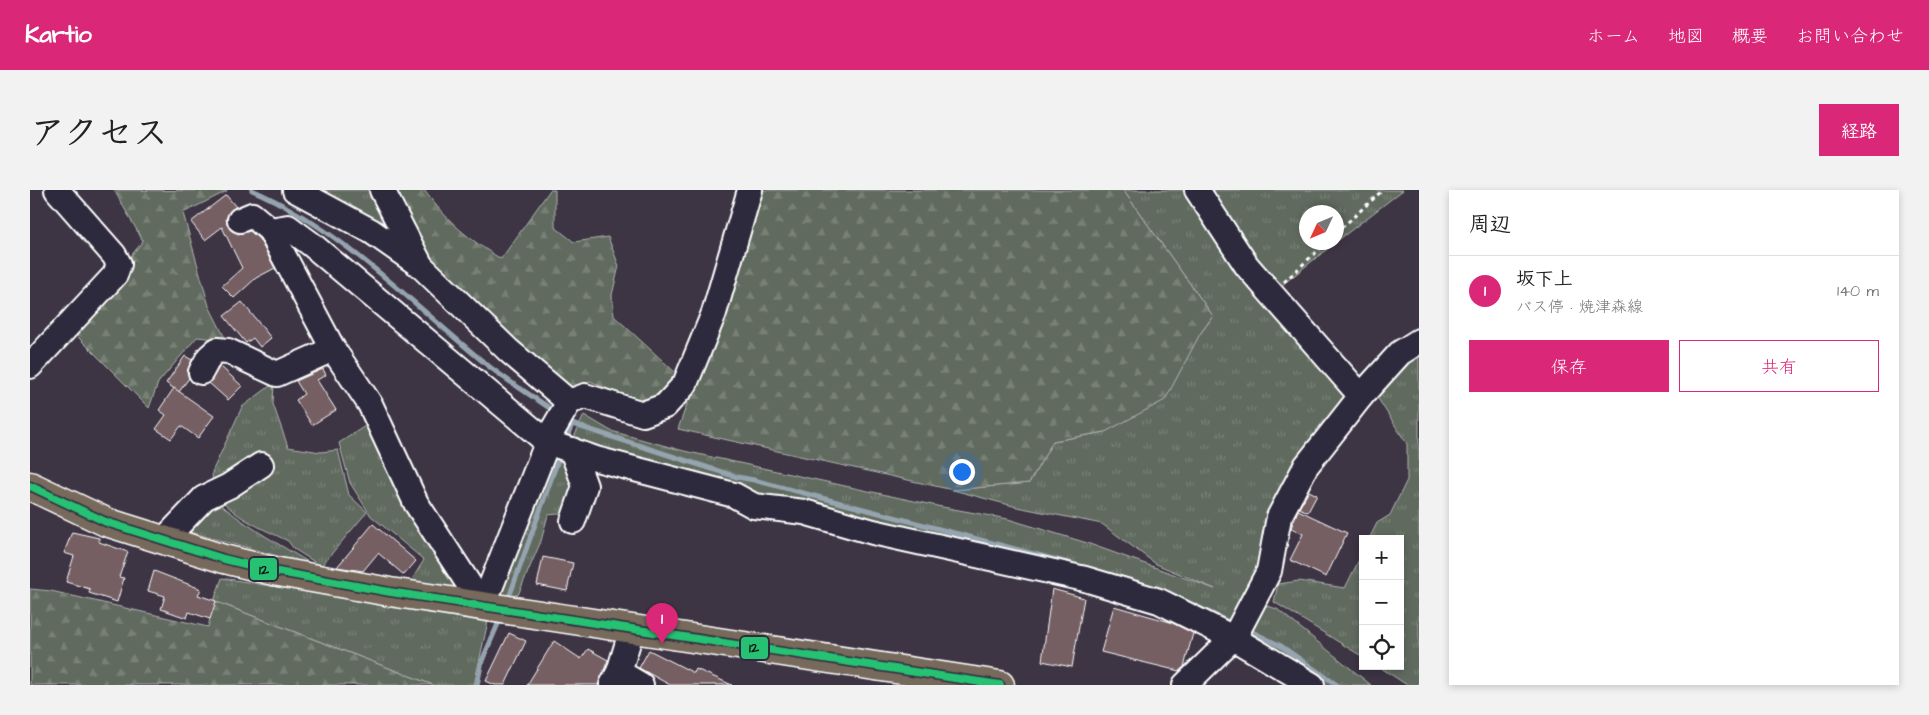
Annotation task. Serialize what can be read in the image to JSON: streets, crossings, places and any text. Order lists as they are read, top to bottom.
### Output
{
  "lines": ["transit line 12"],
  "north": "bottom left",
  "page": {
    "header": "Kartio",
    "nav": [
      "ホーム",
      "地図",
      "概要",
      "お問い合わせ"
    ],
    "title": "アクセス",
    "buttons": [
      "経路",
      ["保存", "共有"]
    ],
    "heading": "周辺",
    "list": [
      {
        "mark": "1",
        "name": "坂下上",
        "note": "バス停 · 焼津森線",
        "value": "140 m"
      }
    ],
    "map_buttons": ["+", "−"],
    "pins": "1"
  }
}
